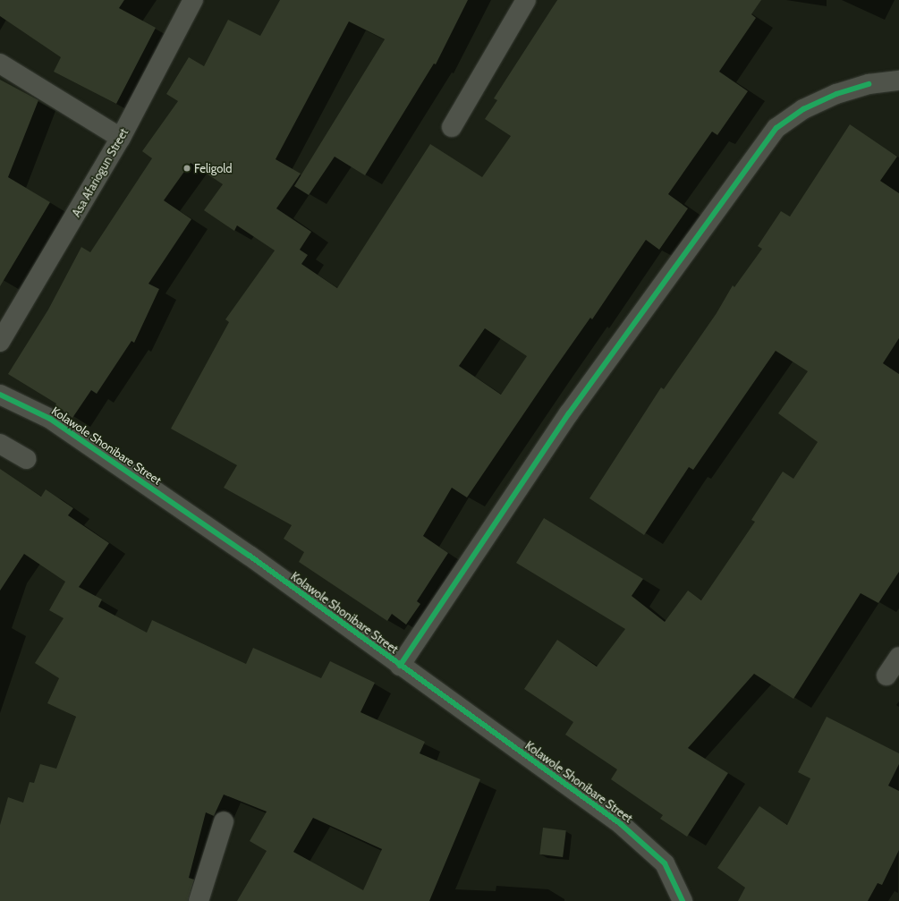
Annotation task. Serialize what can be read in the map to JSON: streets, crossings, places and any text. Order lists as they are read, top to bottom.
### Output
{
  "streets": {
    "street": ["Asa Afariogun Street", "Kolawole Shonibare Street"]
  },
  "places": ["Feligold"]
}
